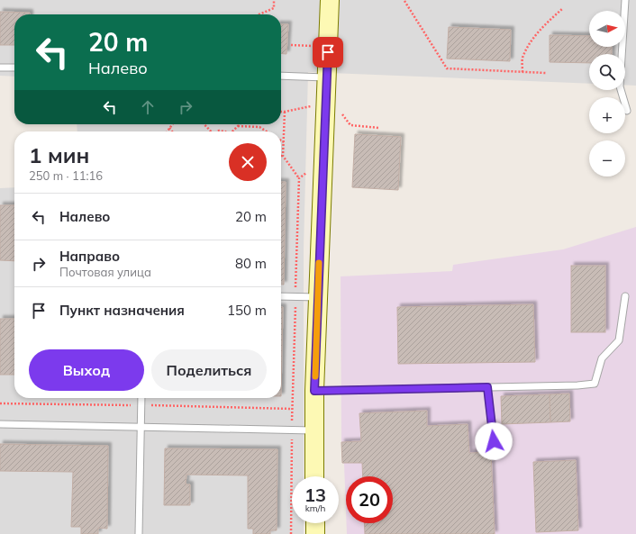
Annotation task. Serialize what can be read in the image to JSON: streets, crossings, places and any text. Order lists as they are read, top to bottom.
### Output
{
  "north": "right",
  "page": {
    "map_buttons": ["+", "−"],
    "turn": ["20 m", "Налево"],
    "heading": ["1 мин", "250 m · 11:16"],
    "list": [
      {
        "name": "Налево",
        "value": "20 m"
      },
      {
        "name": "Направо",
        "note": "Почтовая улица",
        "value": "80 m"
      },
      {
        "name": "Пункт назначения",
        "value": "150 m"
      }
    ],
    "buttons": ["Выход", "Поделиться"],
    "speed": "13 km/h",
    "limit": "20"
  }
}
